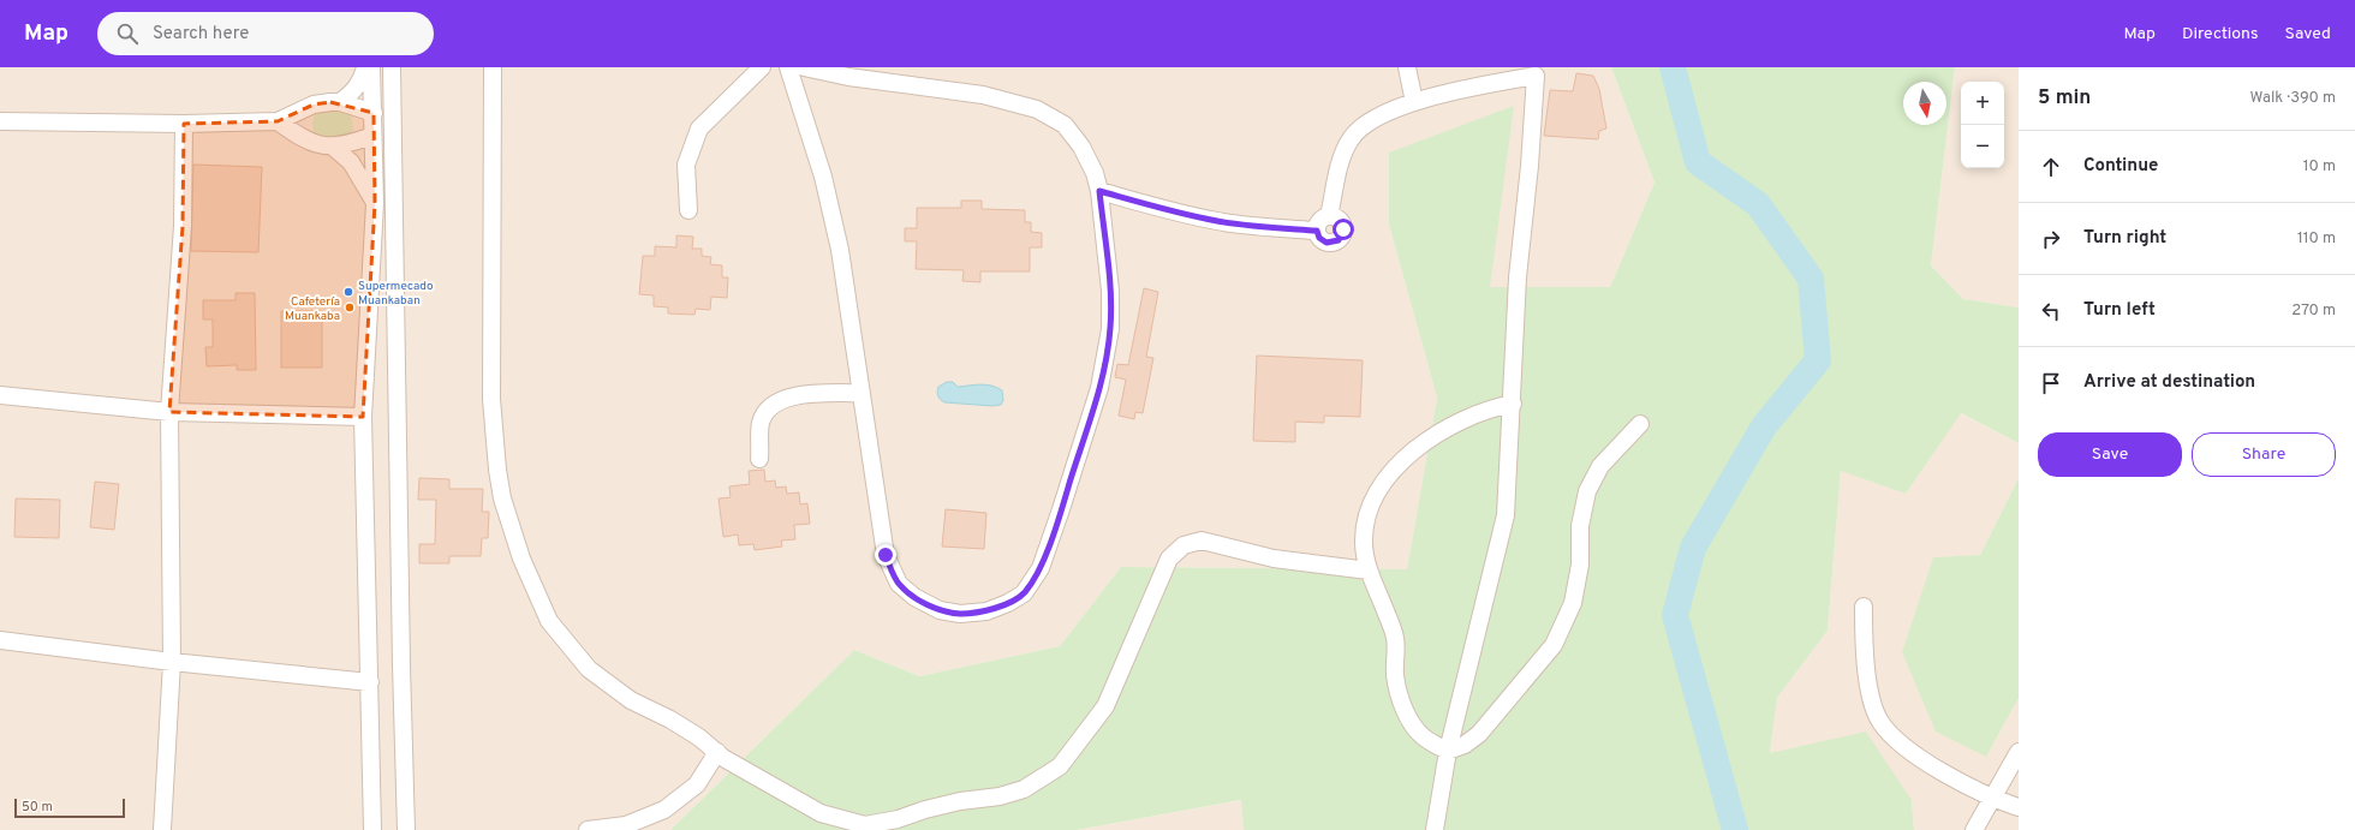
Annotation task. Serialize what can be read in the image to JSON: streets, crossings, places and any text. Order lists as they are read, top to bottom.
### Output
{
  "places": ["Supermecado Muankaban", "Cafetería Muankaba"],
  "scale_bar": "50 m",
  "north": "bottom",
  "page": {
    "header": "Map",
    "search": "Search here",
    "nav": ["Map", "Directions", "Saved"],
    "heading": ["5 min", "Walk · 390 m"],
    "map_buttons": ["+", "−"],
    "list": [
      ["Continue", "10 m"],
      ["Turn right", "110 m"],
      ["Turn left", "270 m"],
      "Arrive at destination"
    ],
    "buttons": ["Save", "Share"],
    "scale": "50 m"
  }
}
